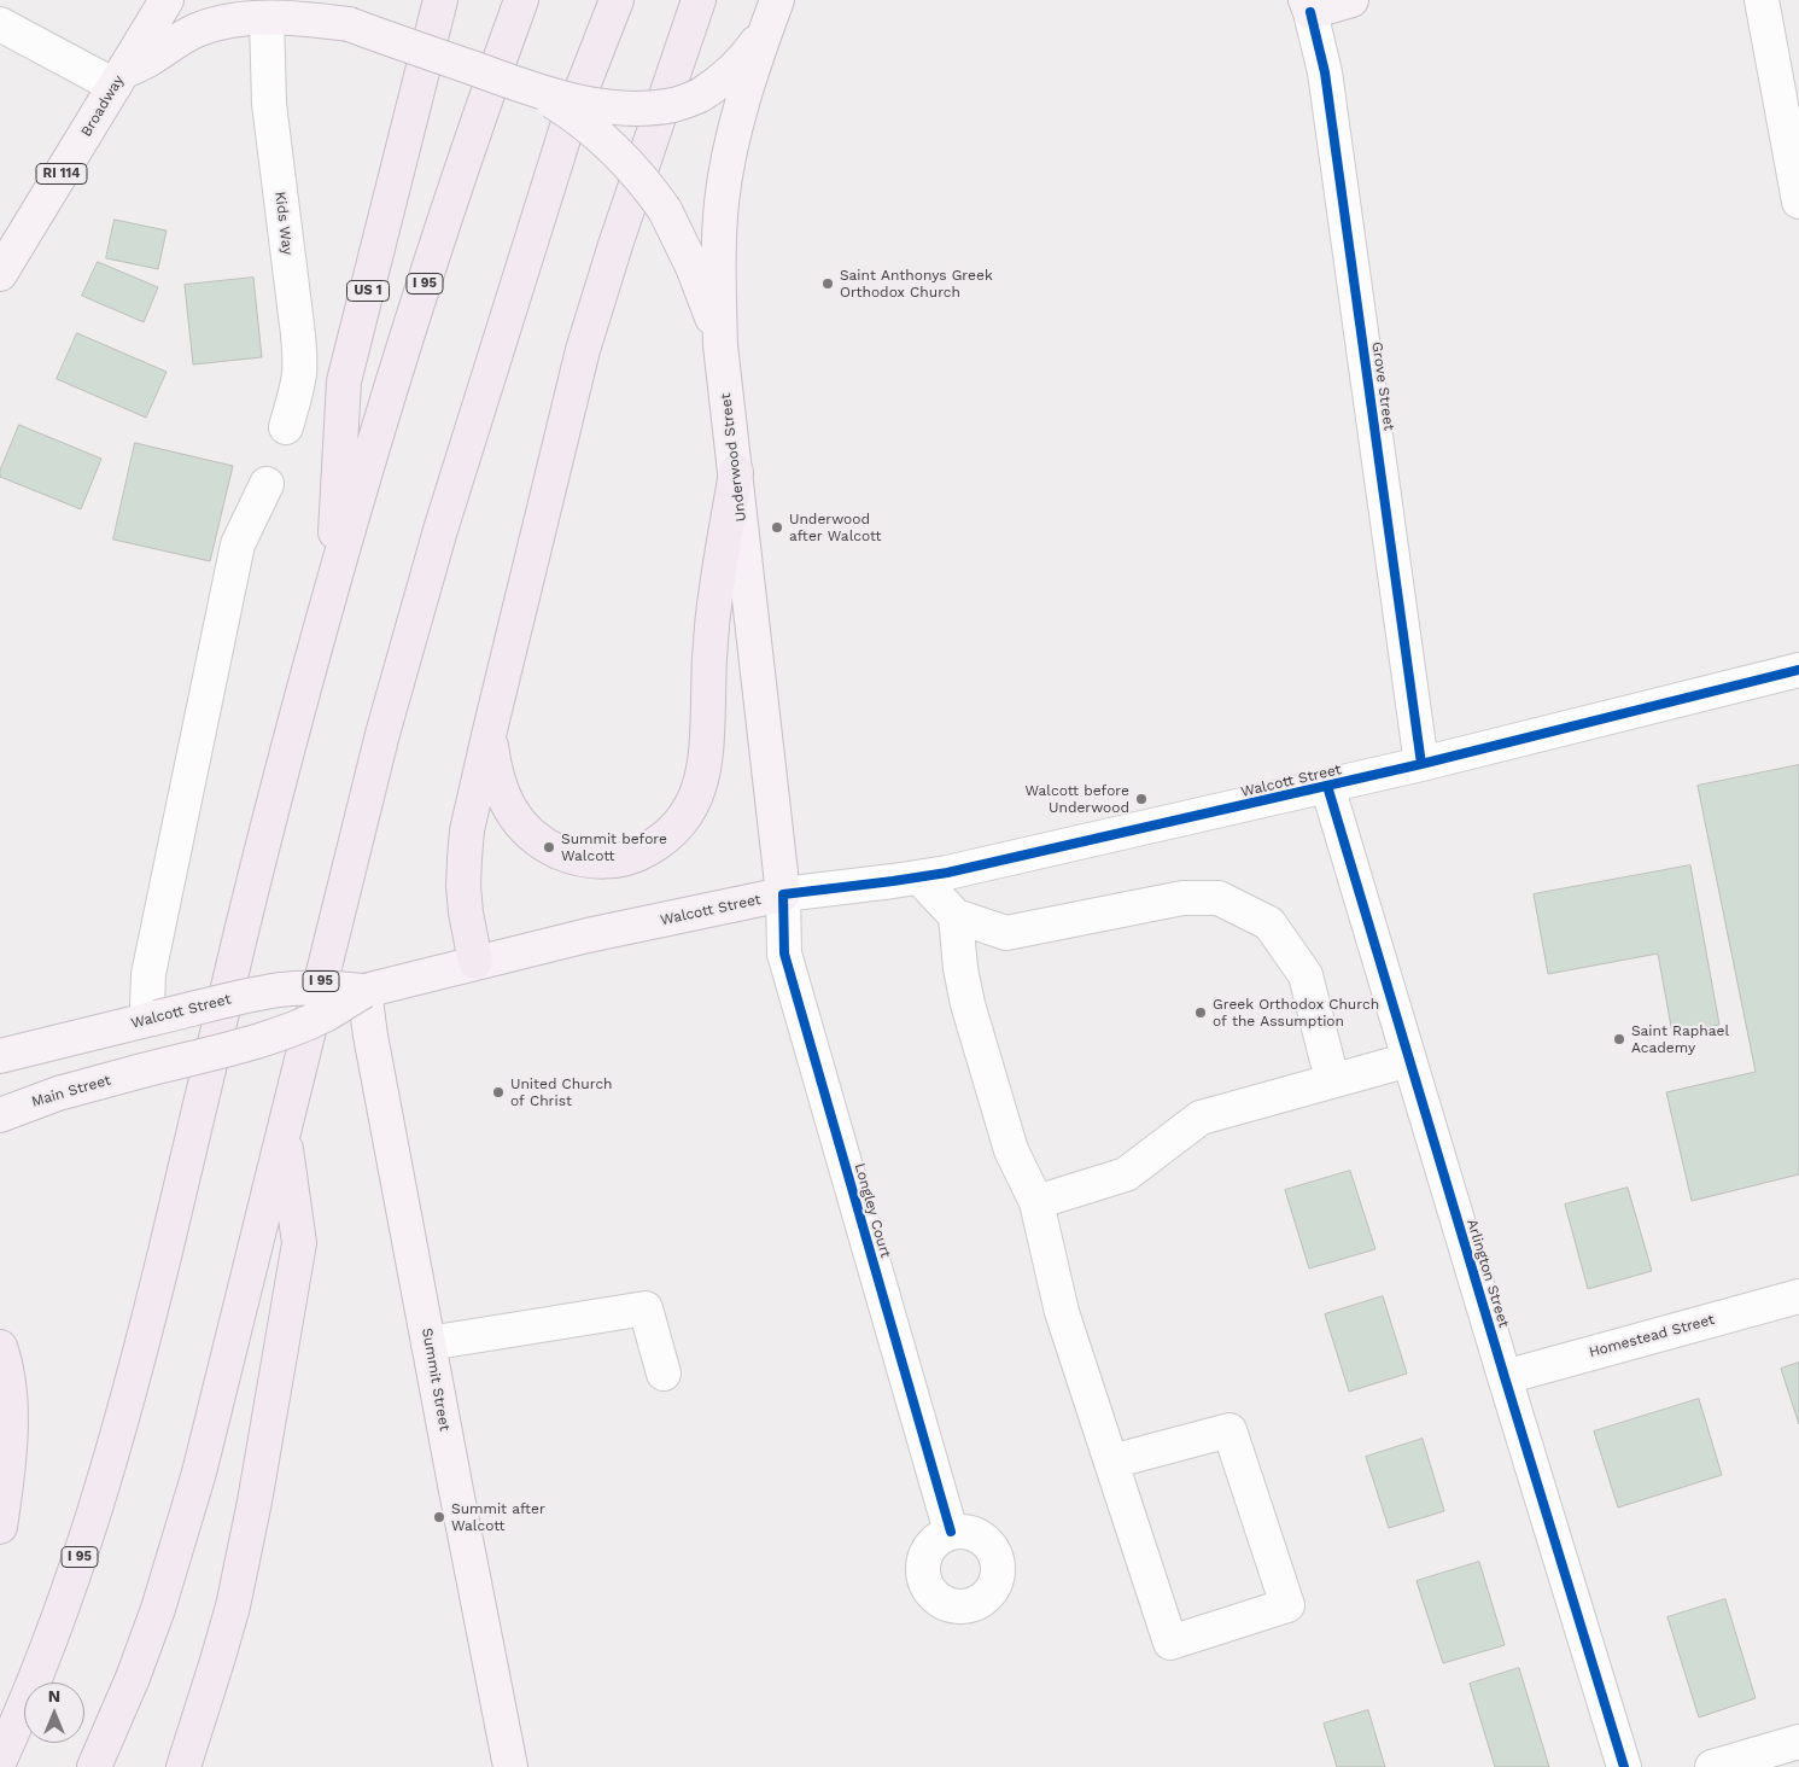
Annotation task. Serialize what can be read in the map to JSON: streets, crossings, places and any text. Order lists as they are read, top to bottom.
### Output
{
  "streets": {
    "highway": ["I 95", "US 1"],
    "main road": [
      "Broadway",
      "RI 114",
      "Underwood Street",
      "Walcott Street",
      "Main Street",
      "Summit Street"
    ],
    "street": [
      "Kids Way",
      "Grove Street",
      "Longley Court",
      "Arlington Street",
      "Homestead Street"
    ]
  },
  "crossings": [
    ["I 95", "US 1"],
    ["Grove Street", "Walcott Street"],
    ["Underwood Street", "Walcott Street"],
    ["Underwood Street", "Longley Court"],
    ["Walcott Street", "Main Street"],
    ["Walcott Street", "Longley Court"],
    ["Walcott Street", "Arlington Street"],
    ["Walcott Street", "Summit Street"],
    ["Arlington Street", "Homestead Street"]
  ],
  "places": [
    "Saint Anthonys Greek Orthodox Church",
    "Underwood after Walcott",
    "Walcott before Underwood",
    "Summit before Walcott",
    "Greek Orthodox Church of the Assumption",
    "Saint Raphael Academy",
    "United Church of Christ",
    "Summit after Walcott"
  ],
  "north": "top"
}
